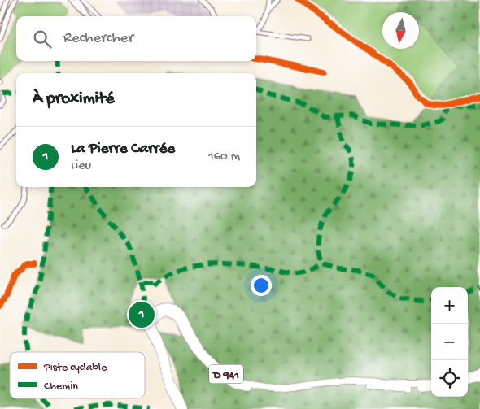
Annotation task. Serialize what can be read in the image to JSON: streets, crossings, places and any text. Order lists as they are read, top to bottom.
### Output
{
  "streets": {
    "main road": ["D 941"]
  },
  "legend": ["Piste cyclable", "Chemin"],
  "north": "bottom",
  "page": {
    "search": "Rechercher",
    "heading": "À proximité",
    "list": [
      {
        "mark": "1",
        "name": "La Pierre Carrée",
        "note": "Lieu",
        "value": "160 m"
      }
    ],
    "map_buttons": ["+", "−"],
    "pins": "1"
  }
}
